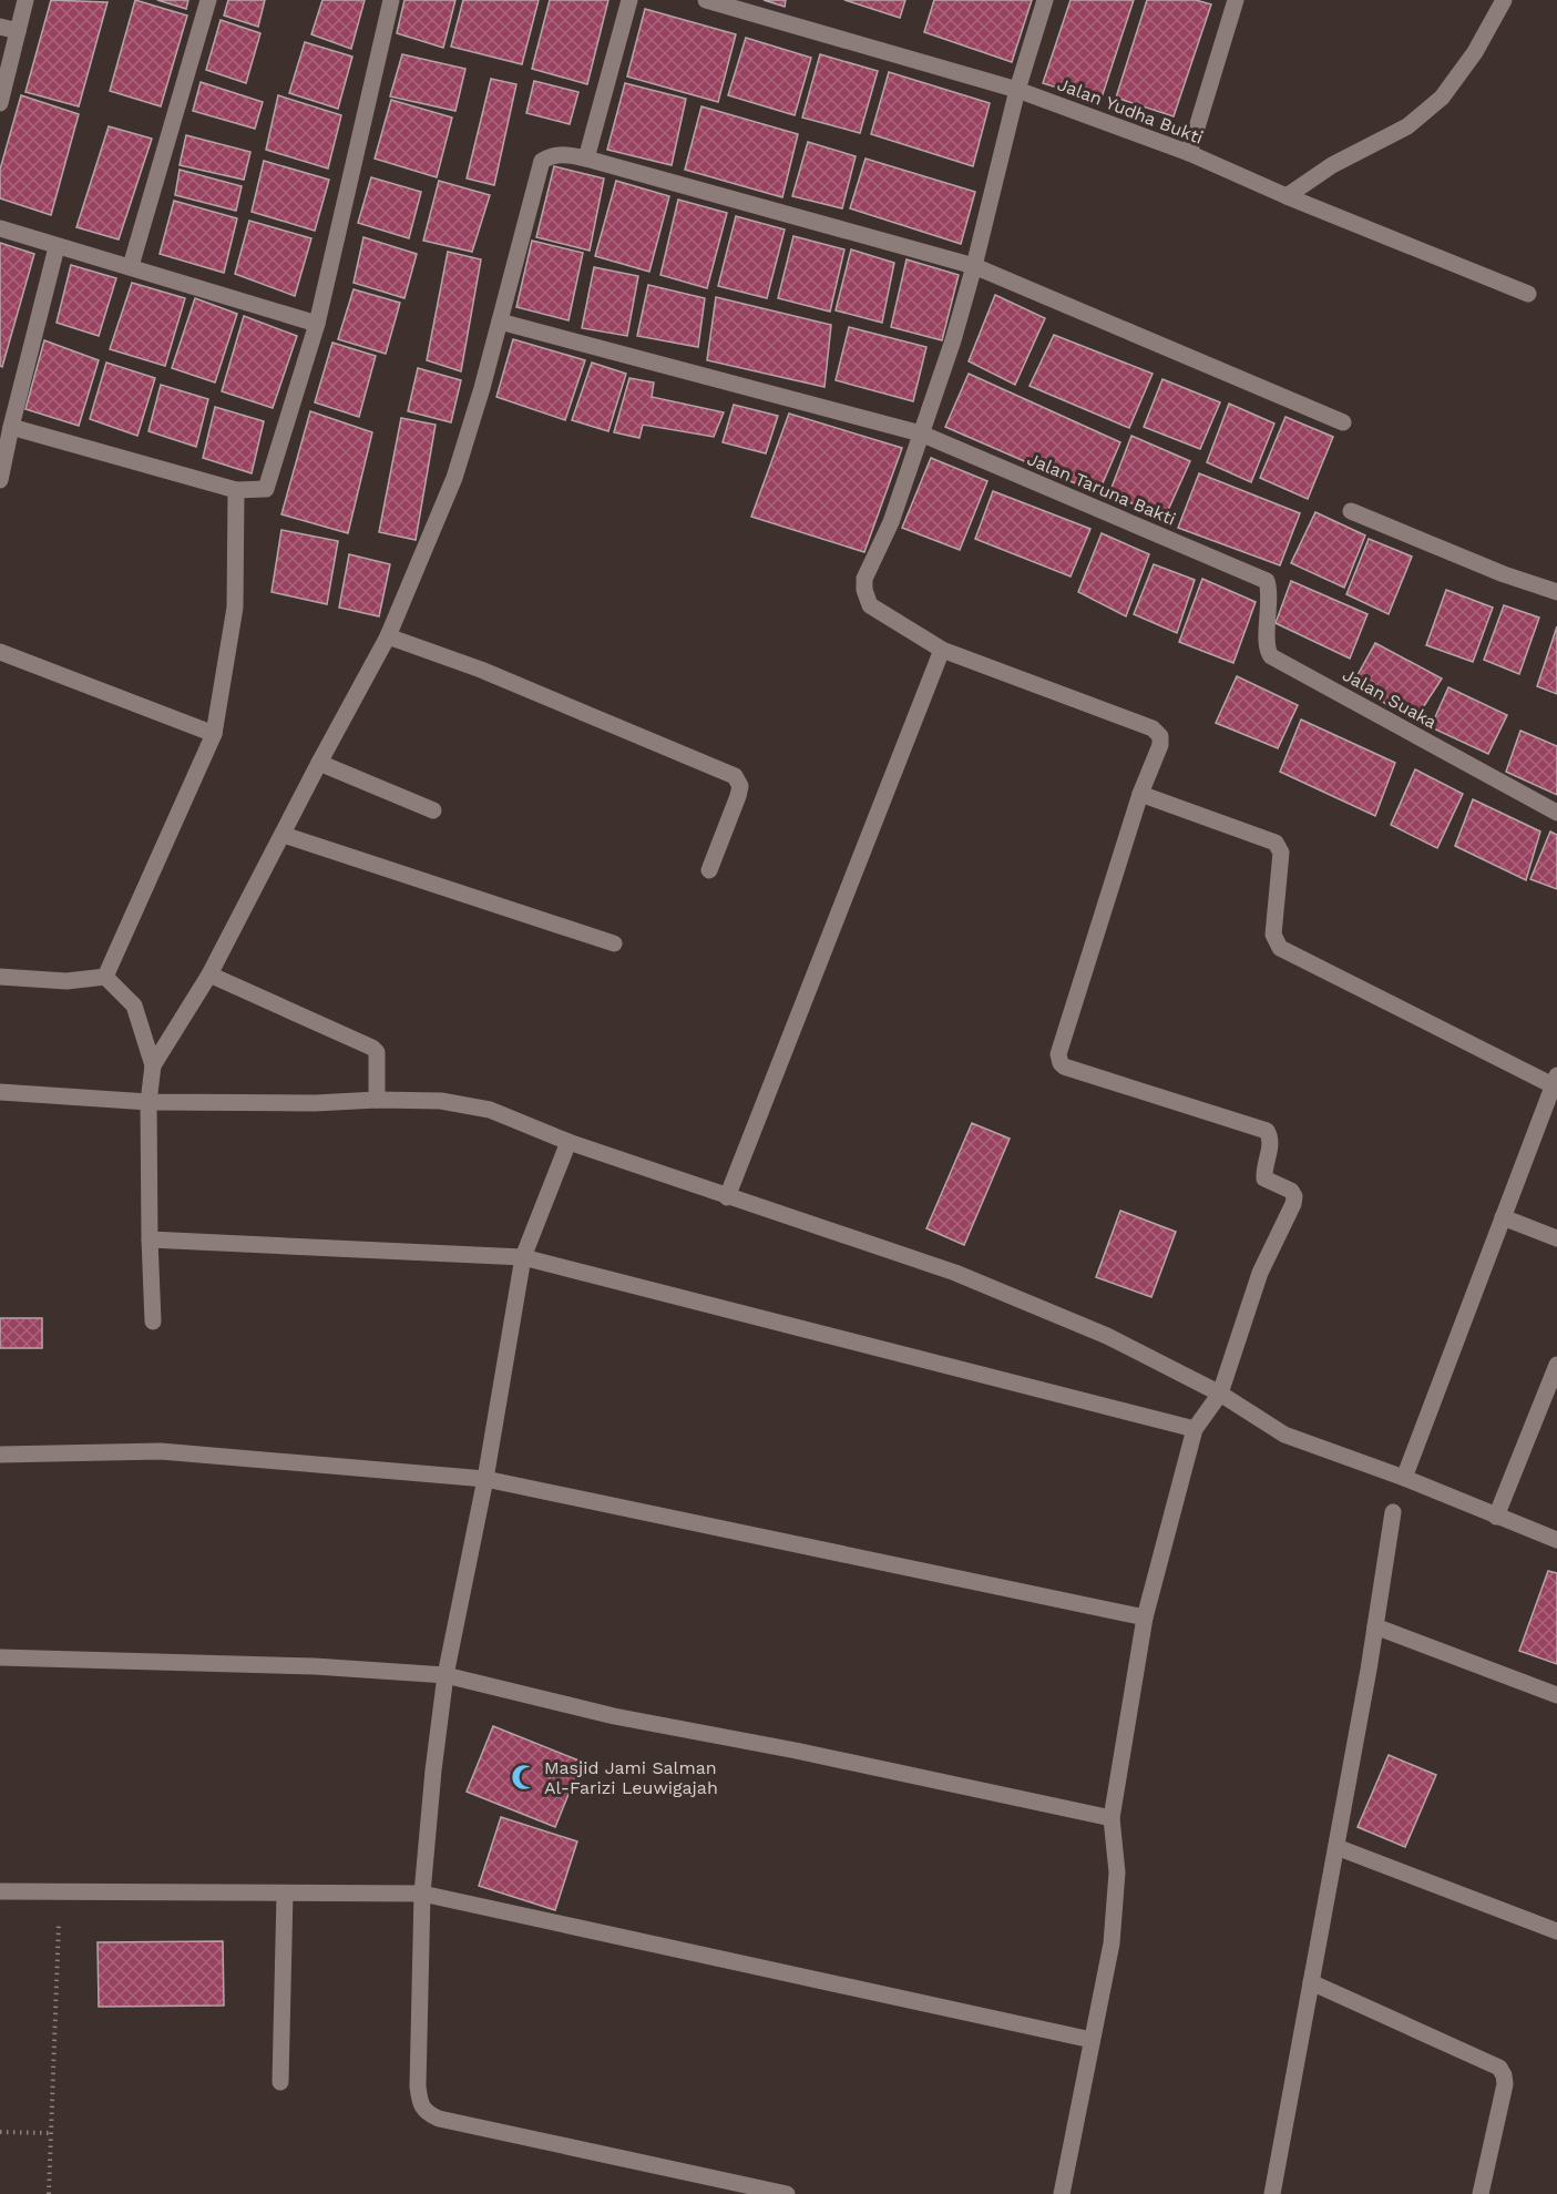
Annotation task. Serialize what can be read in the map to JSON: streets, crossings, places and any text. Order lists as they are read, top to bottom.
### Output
{
  "streets": {
    "street": ["Jalan Yudha Bukti", "Jalan Taruna Bakti", "Jalan Suaka"]
  },
  "crossings": [
    ["Jalan Taruna Bakti", "Jalan Suaka"]
  ],
  "places": {
    "mosque": ["Masjid Jami Salman Al-Farizi Leuwigajah"]
  }
}
